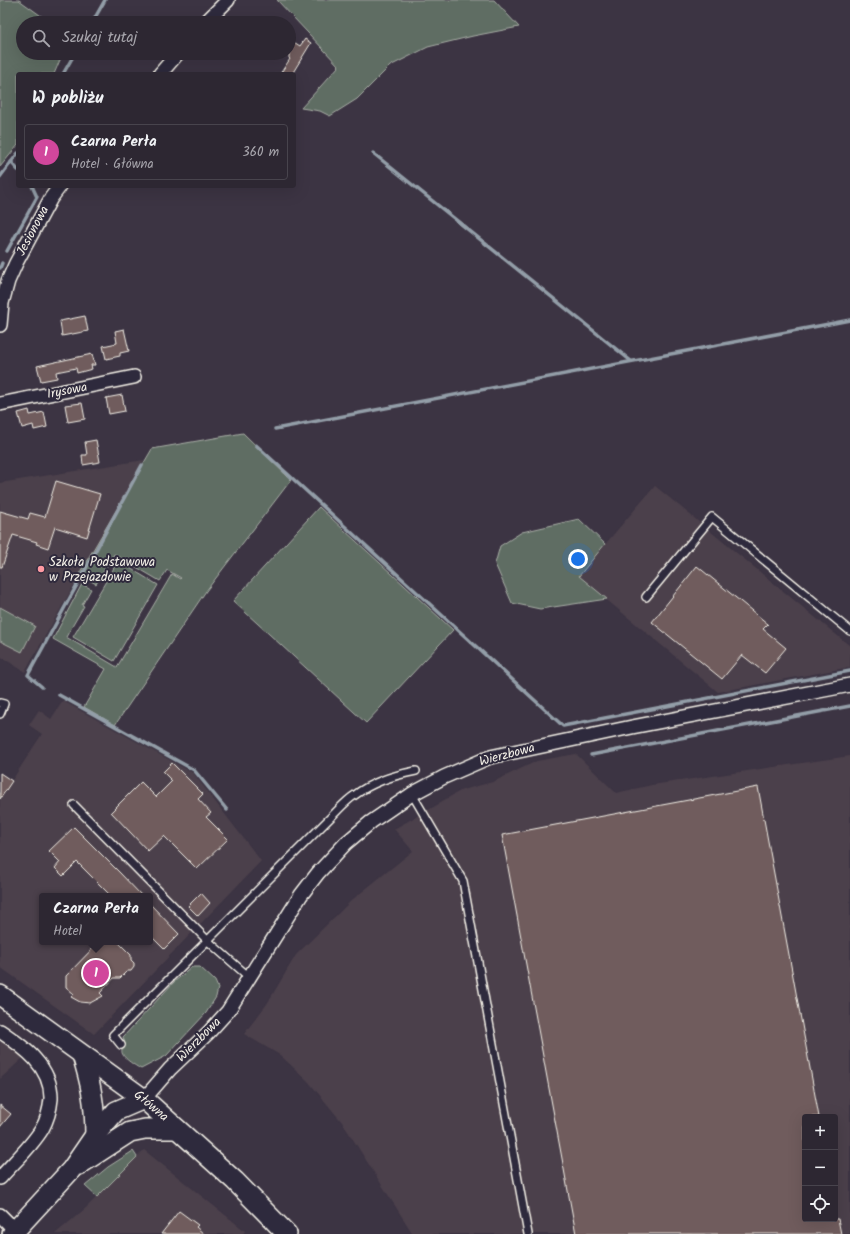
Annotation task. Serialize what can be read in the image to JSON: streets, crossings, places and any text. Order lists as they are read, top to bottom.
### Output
{
  "streets": {
    "main road": ["Główna"],
    "street": ["Jesionowa", "Irysowa", "Wierzbowa"]
  },
  "crossings": [
    ["Wierzbowa", "Główna"]
  ],
  "places": ["Szkoła Podstawowa w Przejazdowie"],
  "page": {
    "search": "Szukaj tutaj",
    "heading": "W pobliżu",
    "list": [
      {
        "mark": "1",
        "name": "Czarna Perła",
        "note": "Hotel · Główna",
        "value": "360 m"
      }
    ],
    "popup": ["Czarna Perła", "Hotel"],
    "pins": "1",
    "map_buttons": ["+", "−"]
  }
}
